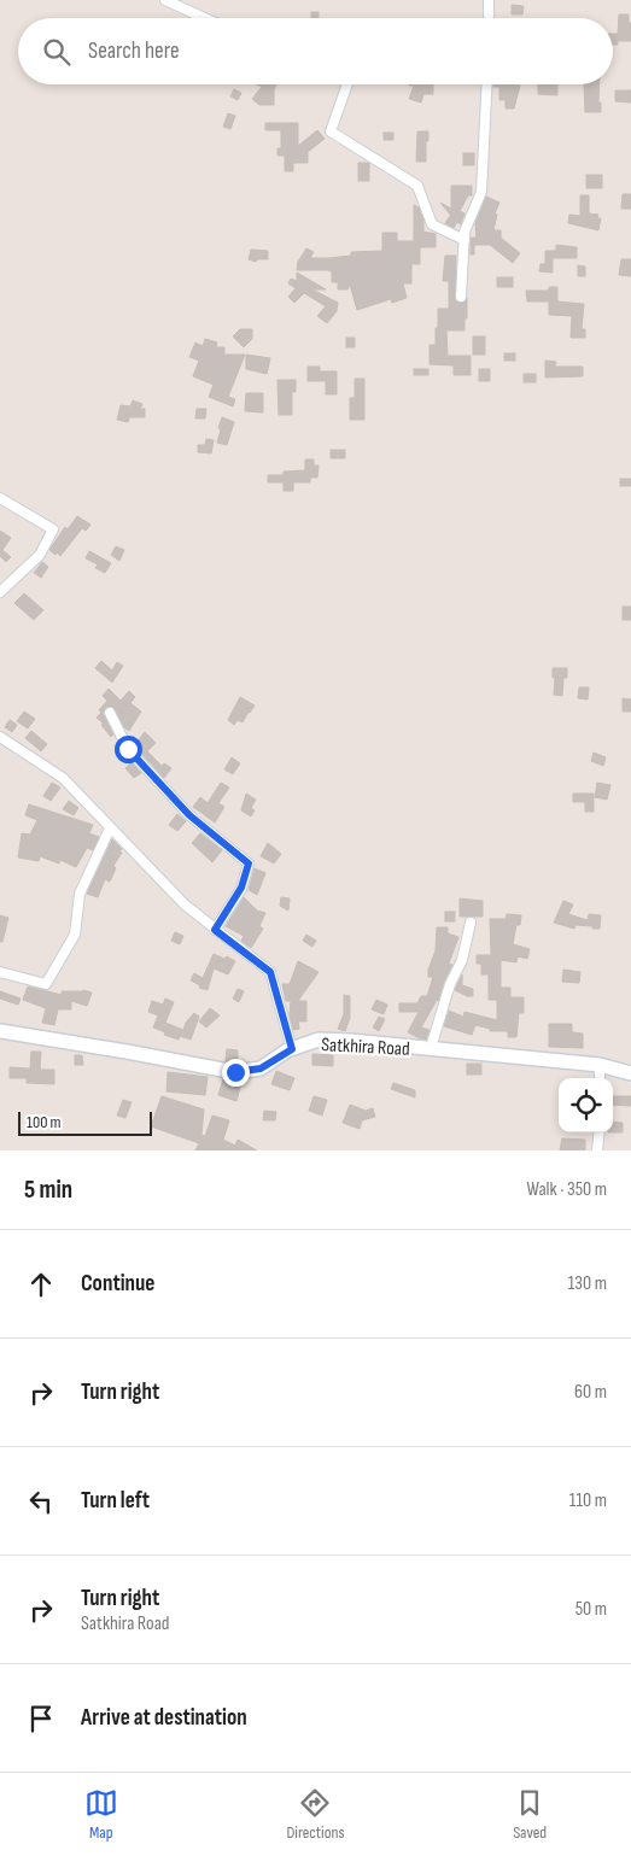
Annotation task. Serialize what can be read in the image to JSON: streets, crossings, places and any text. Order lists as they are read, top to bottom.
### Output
{
  "streets": {
    "main road": ["Satkhira Road"]
  },
  "scale_bar": "100 m",
  "page": {
    "search": "Search here",
    "scale": "100 m",
    "heading": ["5 min", "Walk · 350 m"],
    "list": [
      ["Continue", "130 m"],
      ["Turn right", "60 m"],
      ["Turn left", "110 m"],
      ["Turn right", "Satkhira Road", "50 m"],
      "Arrive at destination"
    ],
    "nav": ["Map", "Directions", "Saved"]
  }
}
